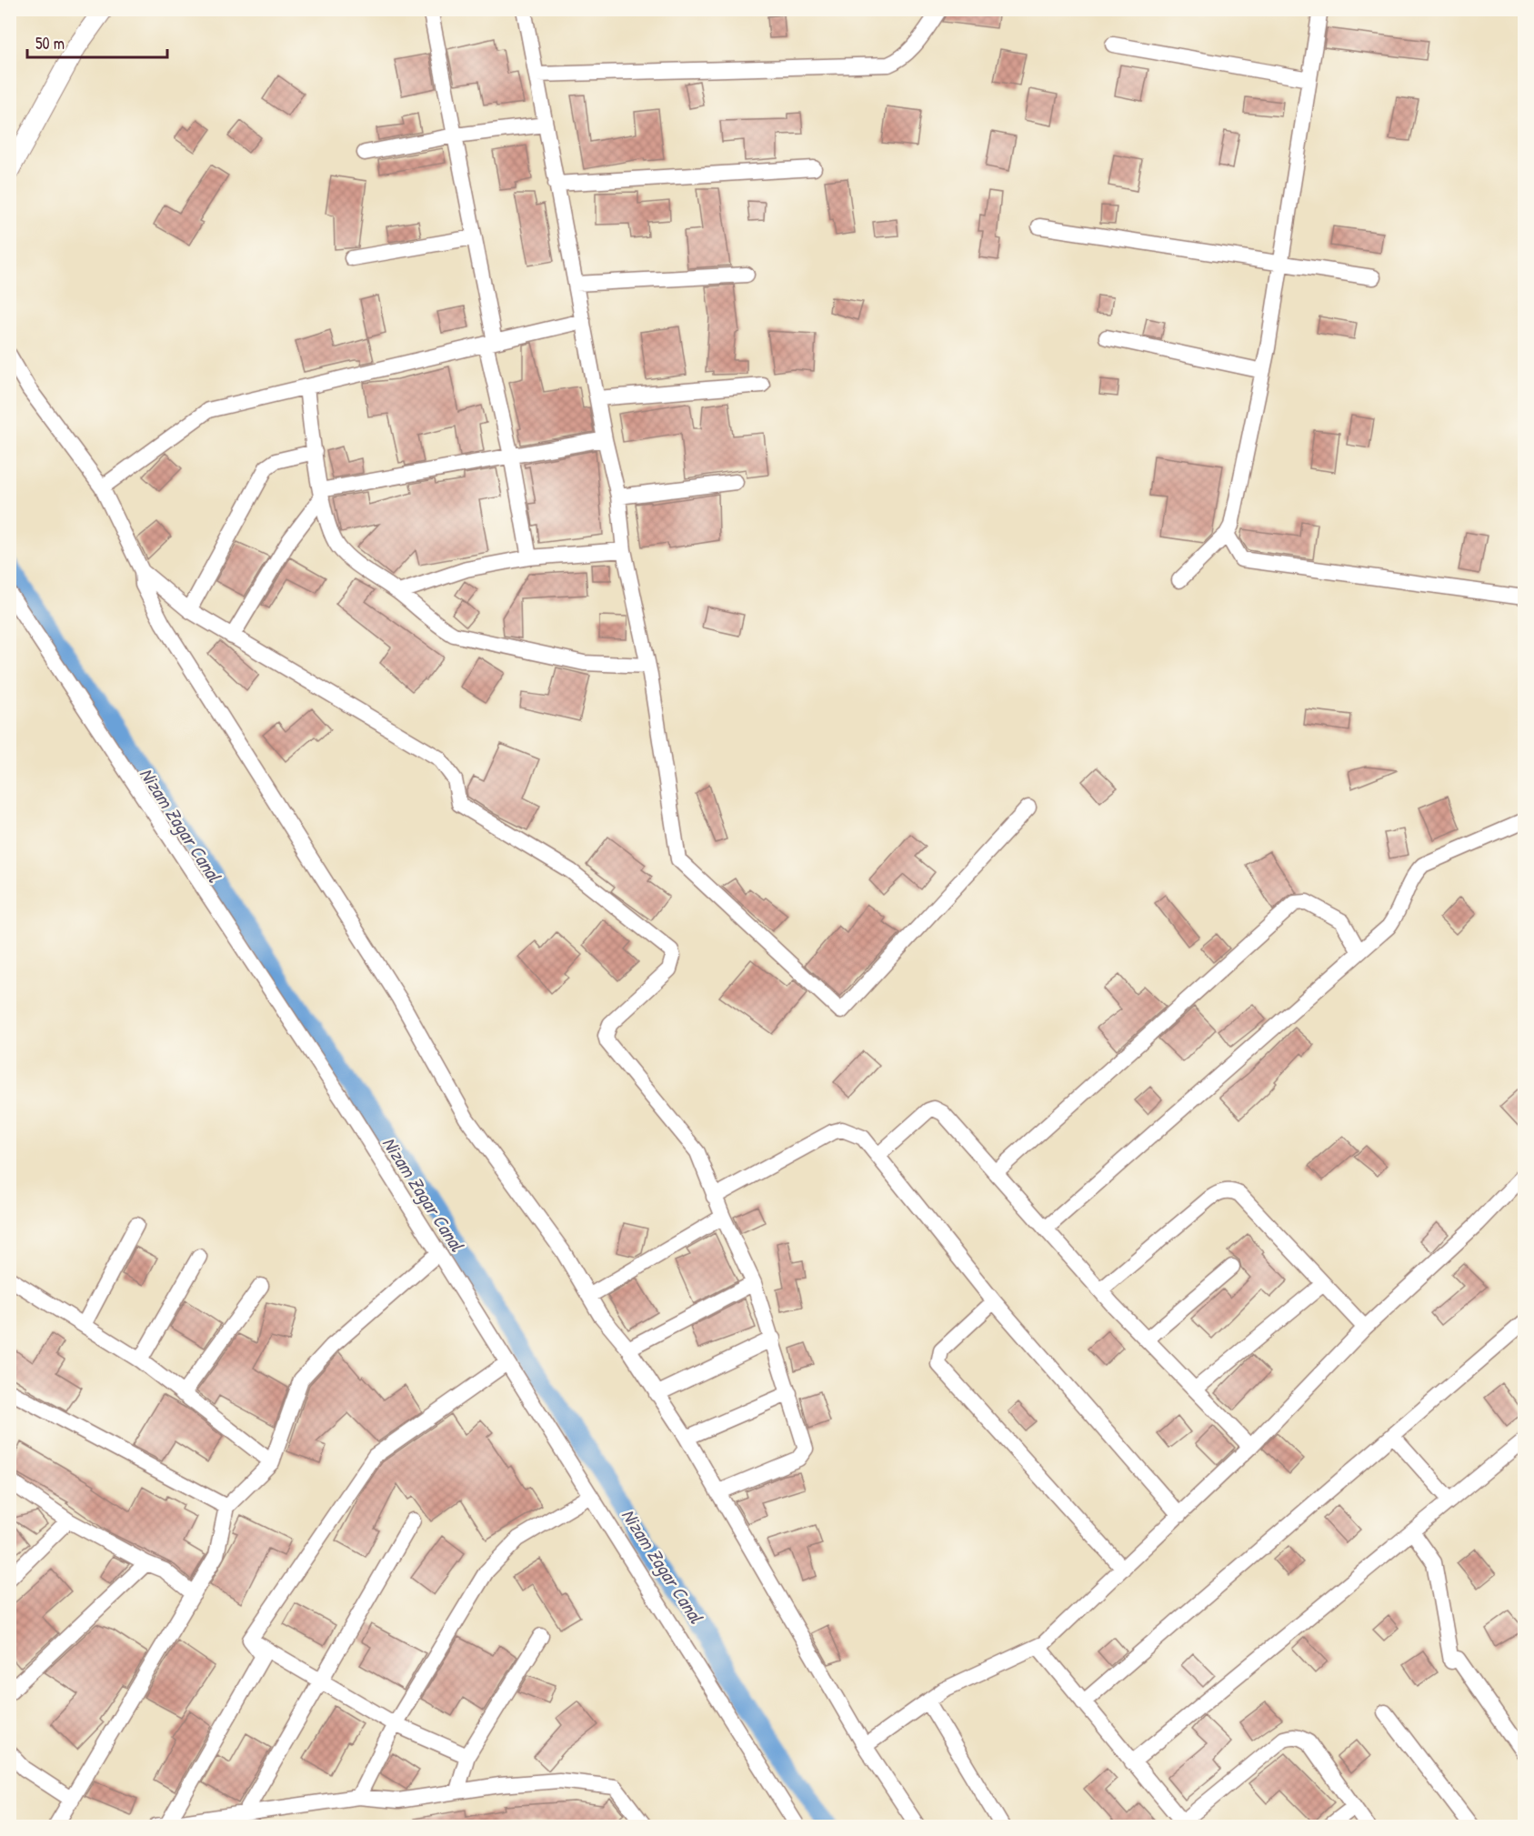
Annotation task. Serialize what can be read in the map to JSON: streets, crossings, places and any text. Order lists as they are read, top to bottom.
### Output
{
  "water": ["Nizam Zagar Canal"],
  "scale_bar": "50 m"
}
